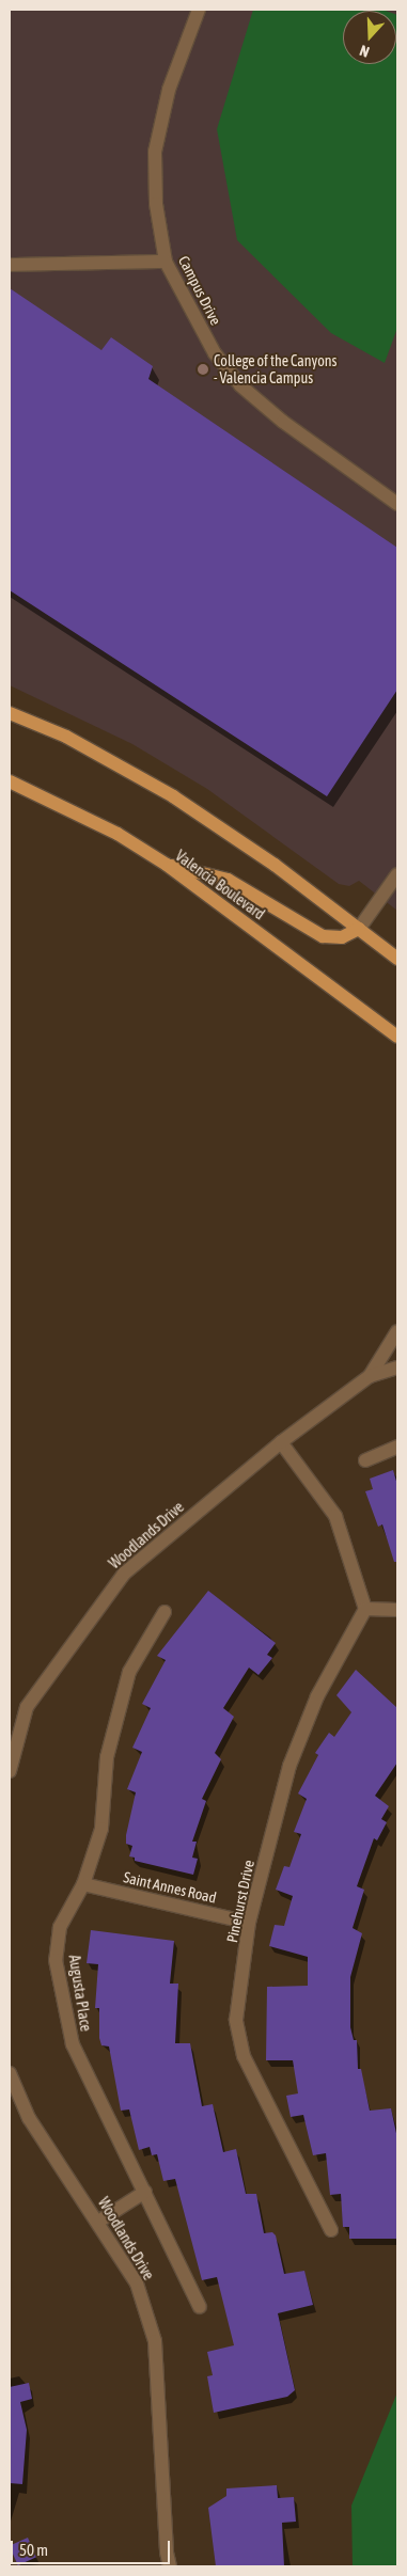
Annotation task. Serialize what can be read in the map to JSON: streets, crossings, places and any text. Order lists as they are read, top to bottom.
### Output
{
  "streets": {
    "main road": ["Valencia Boulevard"],
    "street": [
      "Campus Drive",
      "Woodlands Drive",
      "Saint Annes Road",
      "Pinehurst Drive",
      "Augusta Place"
    ]
  },
  "crossings": [
    ["Saint Annes Road", "Pinehurst Drive"],
    ["Saint Annes Road", "Augusta Place"]
  ],
  "places": ["College of the Canyons - Valencia Campus"],
  "scale_bar": "50 m",
  "north": "bottom"
}
